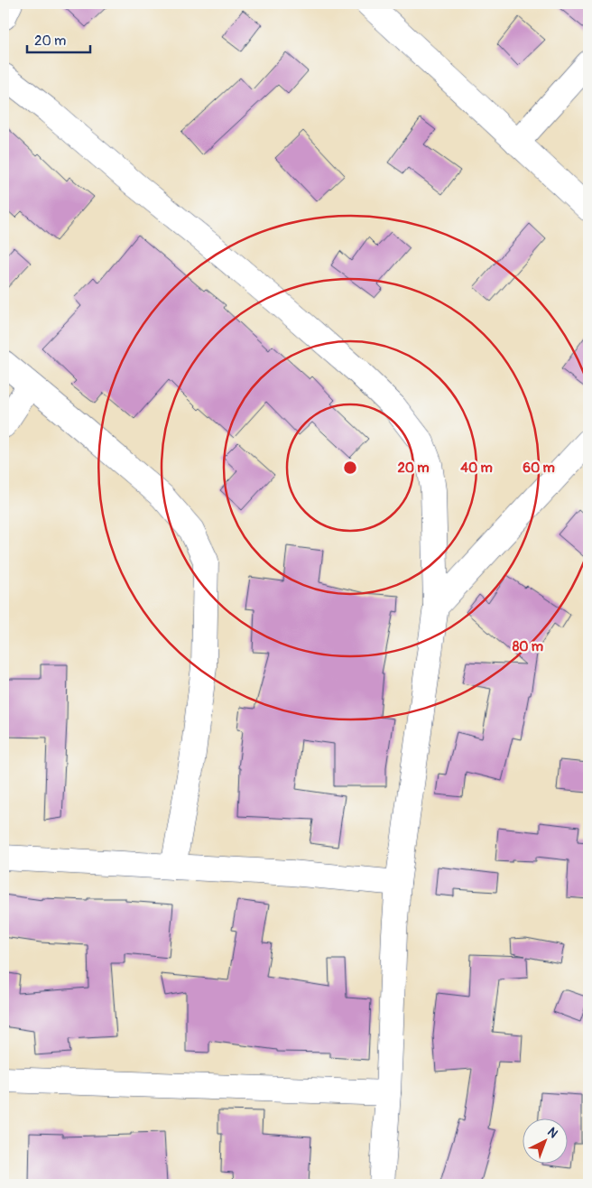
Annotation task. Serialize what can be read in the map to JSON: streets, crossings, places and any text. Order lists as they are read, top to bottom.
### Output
{
  "scale_bar": "20 m",
  "north": "top right",
  "rings": [
    "20 m",
    "40 m",
    "60 m",
    "80 m"
  ]
}
